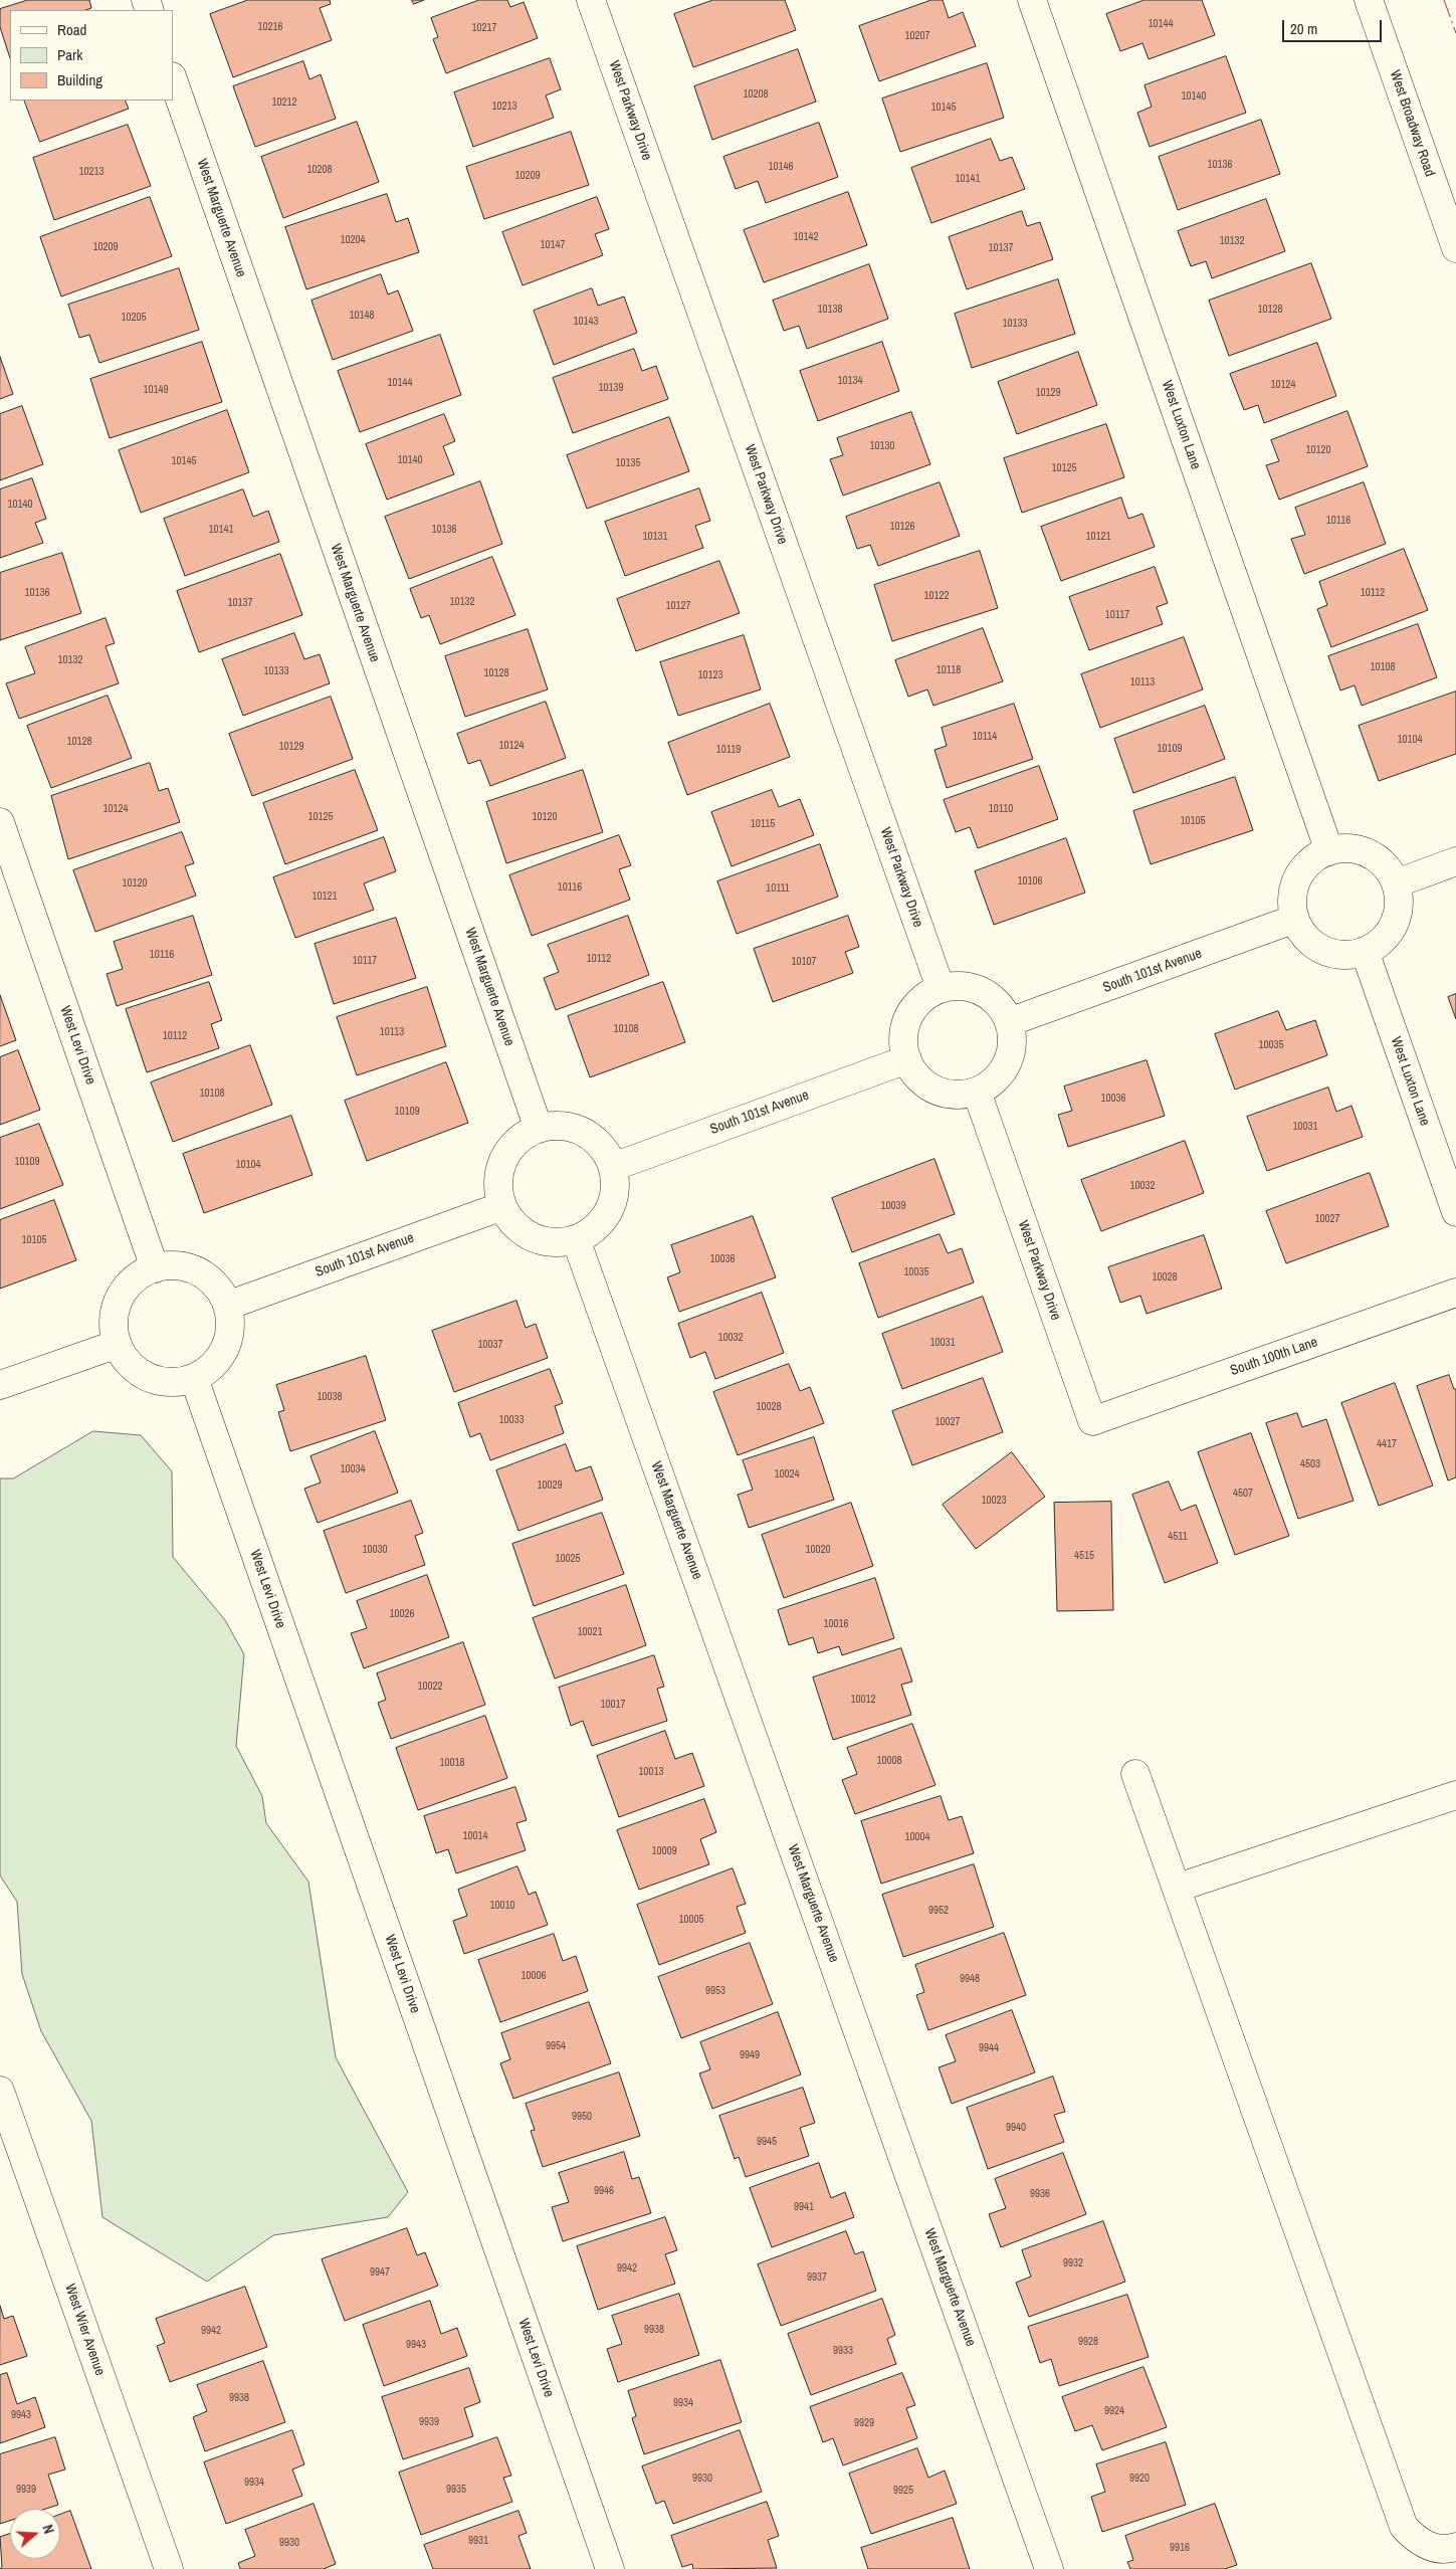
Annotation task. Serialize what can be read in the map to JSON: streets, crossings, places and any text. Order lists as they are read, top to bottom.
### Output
{
  "streets": {
    "street": [
      "West Parkway Drive",
      "West Broadway Road",
      "West Marguerte Avenue",
      "West Luxton Lane",
      "South 101st Avenue",
      "West Levi Drive",
      "South 100th Lane",
      "West Wier Avenue"
    ]
  },
  "crossings": [
    ["West Parkway Drive", "South 101st Avenue"],
    ["West Parkway Drive", "South 100th Lane"],
    ["West Marguerte Avenue", "South 101st Avenue"],
    ["West Luxton Lane", "South 101st Avenue"],
    ["South 101st Avenue", "West Levi Drive"]
  ],
  "house_numbers": [
    "10144",
    "10216",
    "10217",
    "10207",
    "10208",
    "10140",
    "10212",
    "10213",
    "10145",
    "10136",
    "10146",
    "10208",
    "10213",
    "10209",
    "10141",
    "10142",
    "10204",
    "10132",
    "10147",
    "10209",
    "10137",
    "10138",
    "10128",
    "10148",
    "10205",
    "10143",
    "10133",
    "10134",
    "10144",
    "10124",
    "10139",
    "10149",
    "10129",
    "10130",
    "10120",
    "10140",
    "10145",
    "10135",
    "10125",
    "10140",
    "10116",
    "10126",
    "10141",
    "10136",
    "10131",
    "10121",
    "10136",
    "10112",
    "10122",
    "10132",
    "10137",
    "10127",
    "10117",
    "10132",
    "10108",
    "10118",
    "10133",
    "10128",
    "10123",
    "10113",
    "10114",
    "10104",
    "10128",
    "10124",
    "10129",
    "10109",
    "10119",
    "10124",
    "10110",
    "10125",
    "10120",
    "10105",
    "10115",
    "10106",
    "10120",
    "10116",
    "10111",
    "10121",
    "10116",
    "10112",
    "10117",
    "10107",
    "10108",
    "10113",
    "10112",
    "10035",
    "10108",
    "10036",
    "10109",
    "10031",
    "10109",
    "10104",
    "10032",
    "10039",
    "10027",
    "10105",
    "10036",
    "10035",
    "10028",
    "10032",
    "10031",
    "10037",
    "10038",
    "10028",
    "10033",
    "10027",
    "4417",
    "4503",
    "10034",
    "10024",
    "10029",
    "4507",
    "10023",
    "4511",
    "10030",
    "10020",
    "4515",
    "10025",
    "10026",
    "10016",
    "10021",
    "10022",
    "10012",
    "10017",
    "10008",
    "10018",
    "10013",
    "10014",
    "10004",
    "10009",
    "10010",
    "9952",
    "10005",
    "10006",
    "9948",
    "9953",
    "9954",
    "9944",
    "9949",
    "9950",
    "9940",
    "9945",
    "9946",
    "9936",
    "9941",
    "9932",
    "9942",
    "9947",
    "9937",
    "9938",
    "9942",
    "9928",
    "9943",
    "9933",
    "9938",
    "9934",
    "9924",
    "9943",
    "9939",
    "9929",
    "9930",
    "9920",
    "9934",
    "9939",
    "9935",
    "9925",
    "9931",
    "9930",
    "9916"
  ],
  "legend": ["Road", "Park", "Building"],
  "scale_bar": "20 m",
  "north": "right"
}
